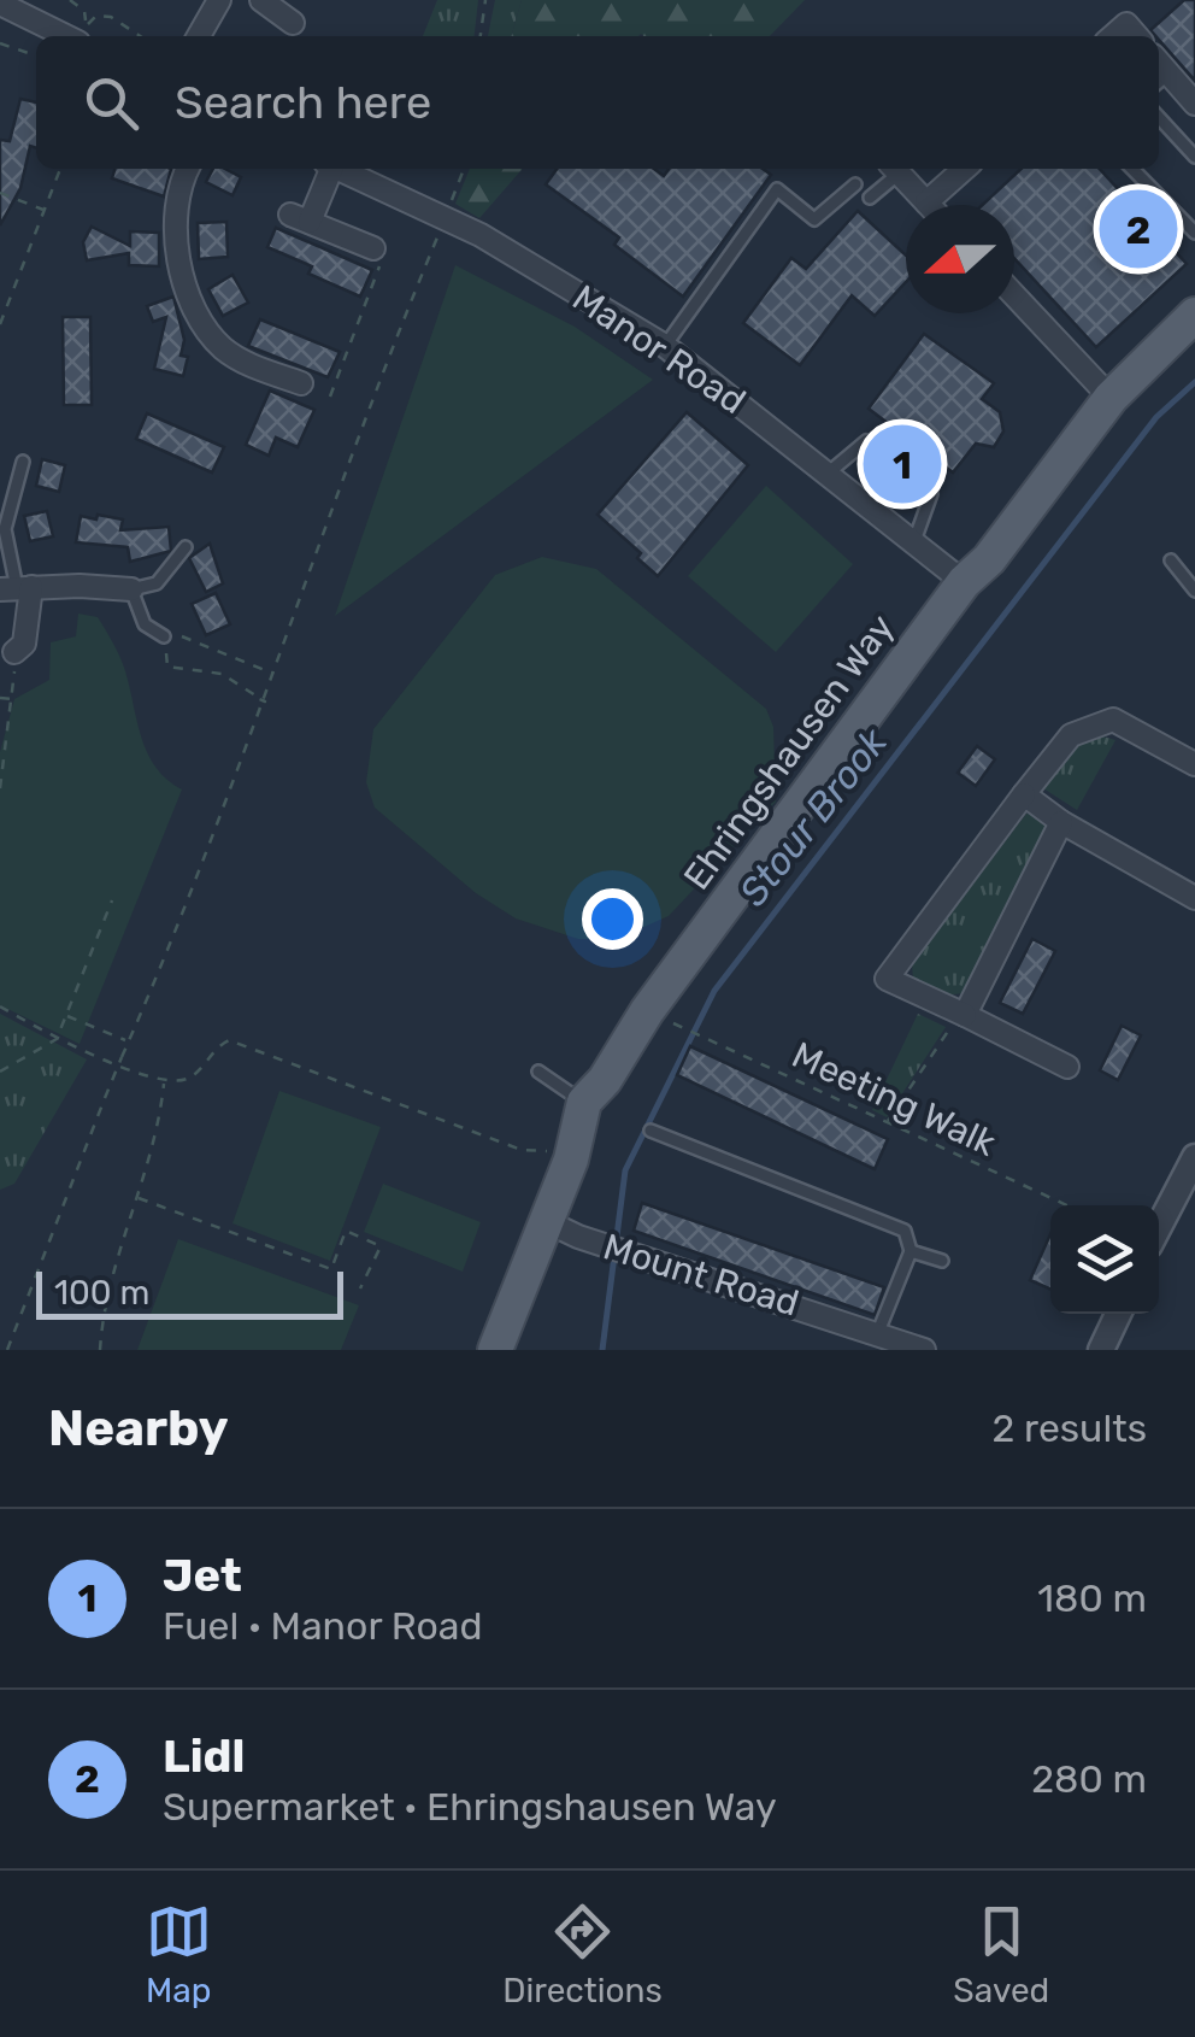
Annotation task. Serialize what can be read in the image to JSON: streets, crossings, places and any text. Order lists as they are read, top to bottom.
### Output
{
  "streets": {
    "main road": ["Ehringshausen Way"],
    "street": ["Manor Road", "Mount Road"],
    "path": ["Meeting Walk"]
  },
  "crossings": [
    ["Manor Road", "Ehringshausen Way"],
    ["Ehringshausen Way", "Mount Road"]
  ],
  "water": ["Stour Brook"],
  "scale_bar": "100 m",
  "north": "left",
  "page": {
    "search": "Search here",
    "pins": ["2", "1"],
    "scale": "100 m",
    "heading": ["Nearby", "2 results"],
    "list": [
      {
        "mark": "1",
        "name": "Jet",
        "note": "Fuel · Manor Road",
        "value": "180 m"
      },
      {
        "mark": "2",
        "name": "Lidl",
        "note": "Supermarket · Ehringshausen Way",
        "value": "280 m"
      }
    ],
    "nav": ["Map", "Directions", "Saved"]
  }
}
